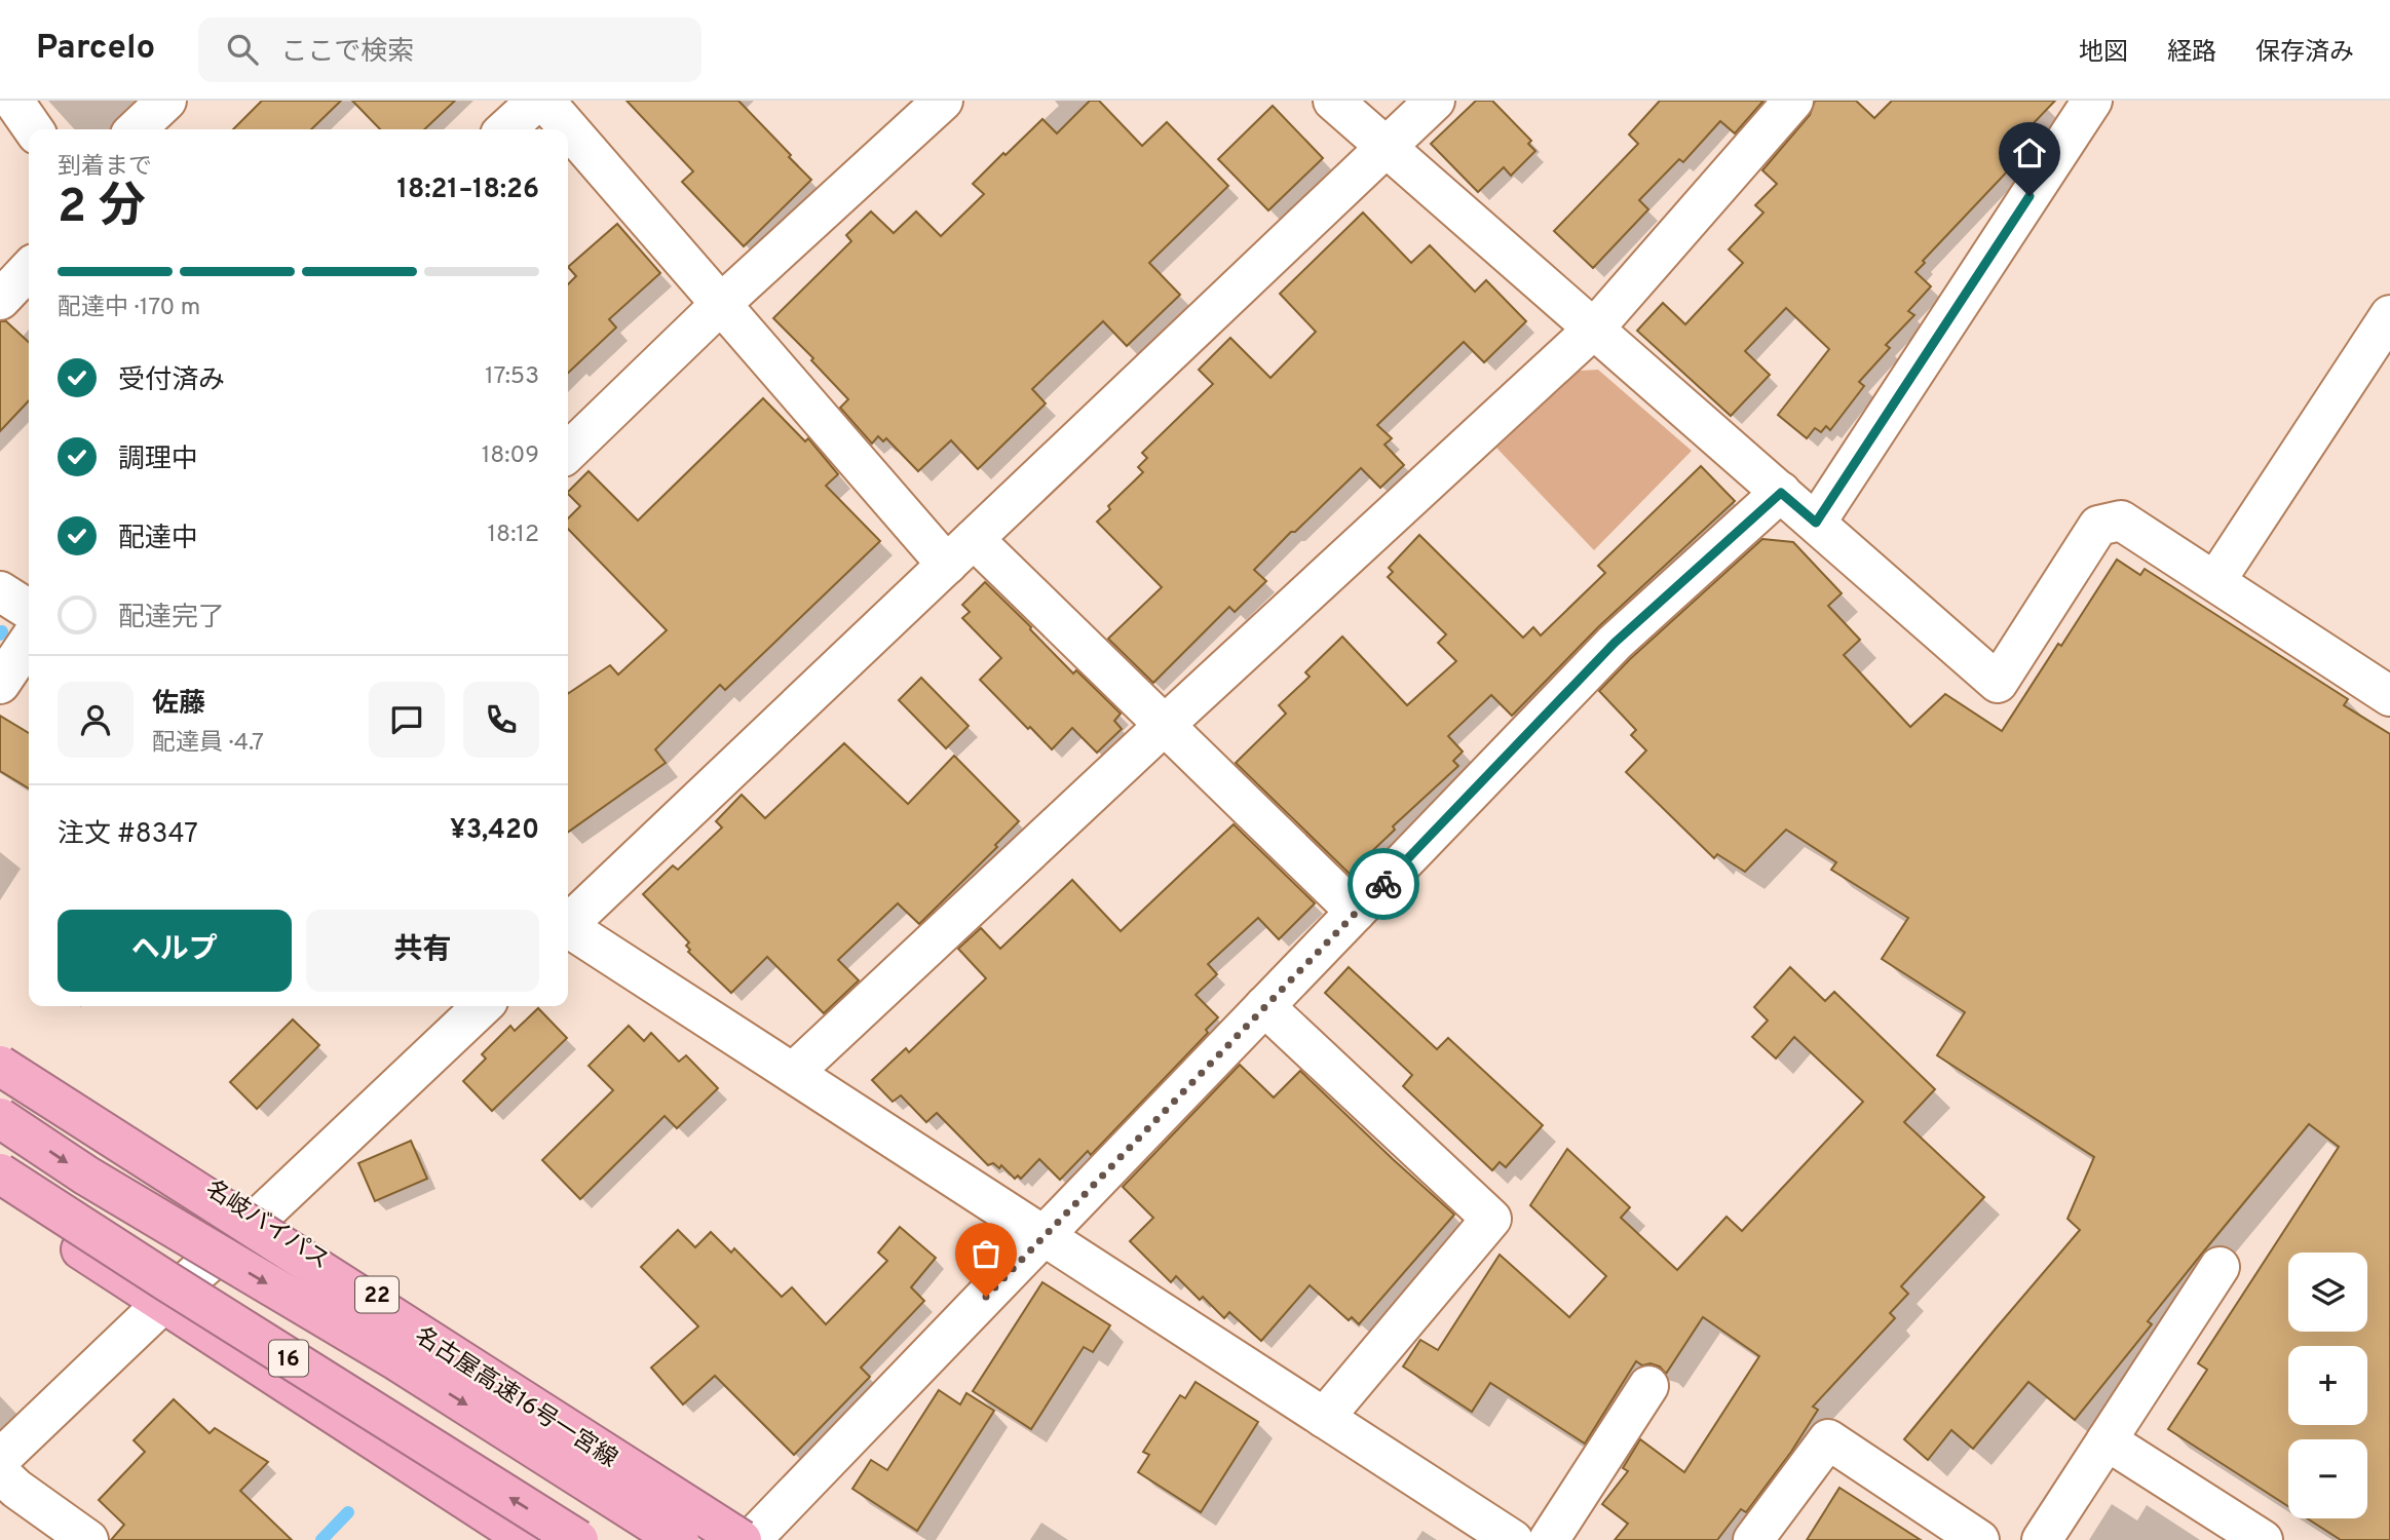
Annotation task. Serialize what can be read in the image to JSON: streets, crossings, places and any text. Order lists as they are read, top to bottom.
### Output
{
  "streets": {
    "highway": [
      "名岐バイパス",
      "22",
      "16",
      "名古屋高速16号一宮線"
    ]
  },
  "crossings": [
    ["名岐バイパス", "名古屋高速16号一宮線"]
  ],
  "page": {
    "header": "Parcelo",
    "search": "ここで検索",
    "nav": ["地図", "経路", "保存済み"],
    "heading": ["2 分", "到着まで", "18:21–18:26"],
    "panel": [
      "佐藤",
      "配達員 · 4.7",
      "注文 #8347",
      "¥3,420"
    ],
    "bar": "配達中 · 170 m",
    "list": [
      ["受付済み", "17:53"],
      ["調理中", "18:09"],
      ["配達中", "18:12"],
      "配達完了"
    ],
    "buttons": ["ヘルプ", "共有"],
    "map_buttons": ["+", "−"]
  }
}
